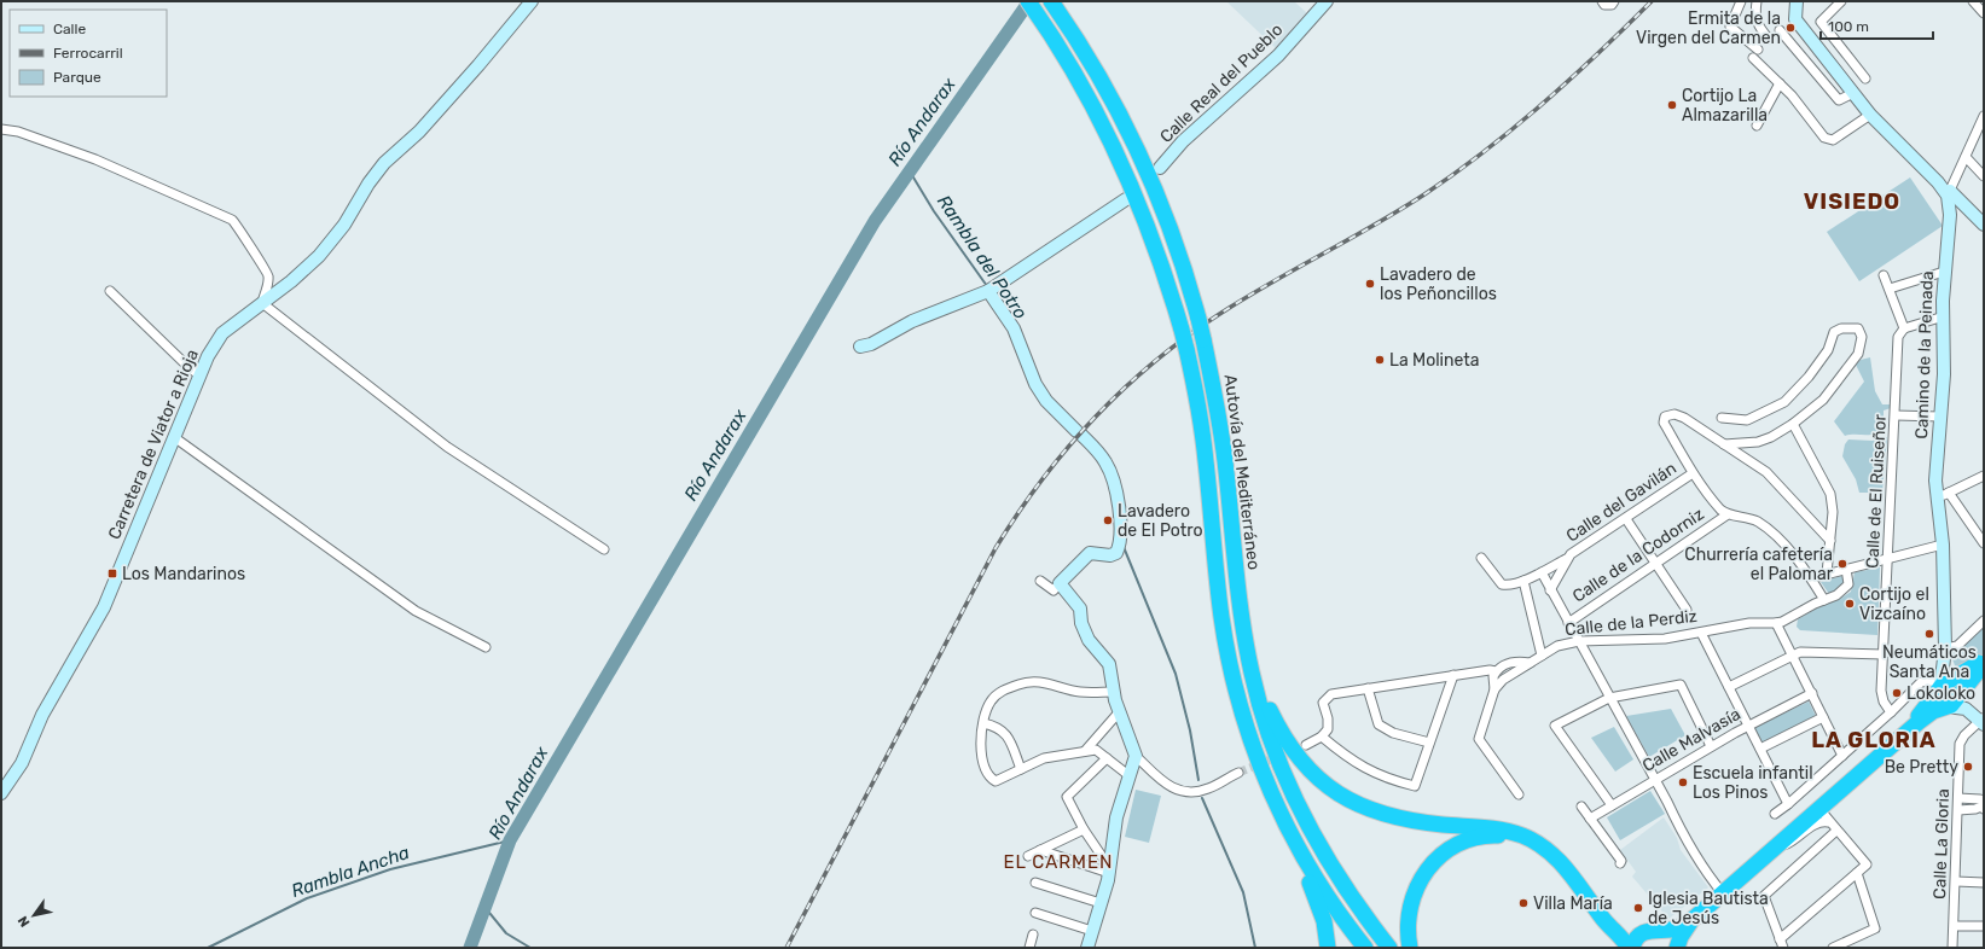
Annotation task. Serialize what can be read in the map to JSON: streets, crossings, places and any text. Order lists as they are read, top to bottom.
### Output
{
  "streets": {
    "highway": ["Autovía del Mediterráneo"],
    "street": [
      "Calle Real del Pueblo",
      "Camino de la Peinada",
      "Carretera de Viator a Rioja",
      "Calle de El Ruiseñor",
      "Calle del Gavilán",
      "Calle de la Codorniz",
      "Calle de la Perdiz",
      "Calle Malvasía",
      "Calle La Gloria"
    ]
  },
  "crossings": [
    ["Camino de la Peinada", "Calle La Gloria"],
    ["Calle del Gavilán", "Calle de la Perdiz"],
    ["Calle de la Codorniz", "Calle de la Perdiz"]
  ],
  "districts": ["VISIEDO", "LA GLORIA", "EL CARMEN"],
  "water": ["Río Andarax", "Rambla del Potro", "Rambla Ancha"],
  "places": {
    "other": [
      "Ermita de la Virgen del Carmen",
      "Cortijo La Almazarilla",
      "Lavadero de los Peñoncillos",
      "La Molineta",
      "Lavadero de El Potro",
      "Churrería cafetería el Palomar",
      "Cortijo el Vizcaíno",
      "Neumáticos Santa Ana",
      "Lokoloko",
      "Be Pretty",
      "Escuela infantil Los Pinos",
      "Villa María",
      "Iglesia Bautista de Jesús"
    ],
    "transit": ["Los Mandarinos"]
  },
  "legend": ["Calle", "Ferrocarril", "Parque"],
  "scale_bar": "100 m",
  "north": "bottom left"
}
